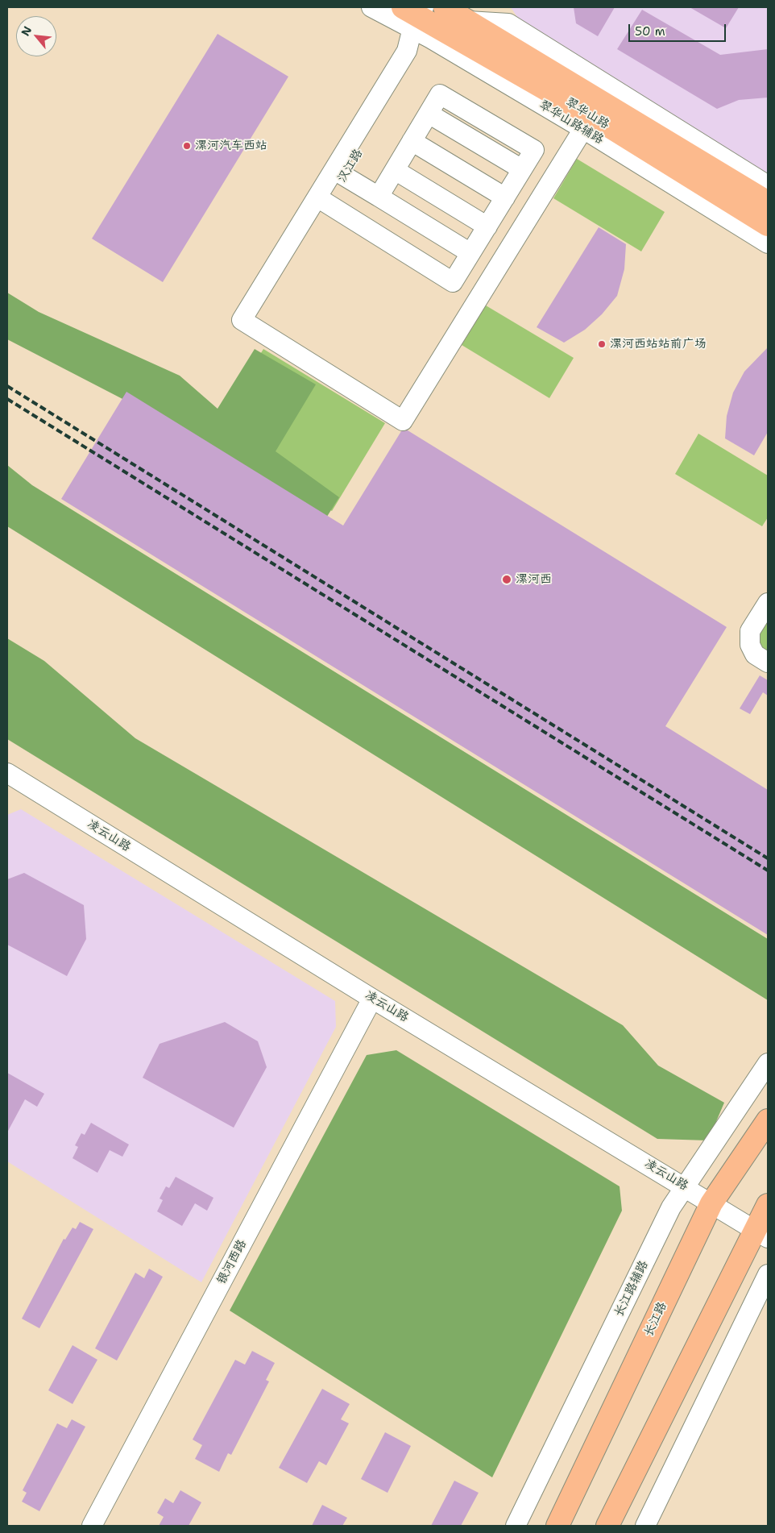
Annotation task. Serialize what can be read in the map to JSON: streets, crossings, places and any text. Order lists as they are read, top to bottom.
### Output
{
  "streets": {
    "main road": ["翠华山路", "长江路"],
    "street": [
      "翠华山路辅路",
      "汉江路",
      "凌云山路",
      "银河西路",
      "长江路辅路"
    ]
  },
  "crossings": [
    ["翠华山路", "翠华山路辅路"],
    ["翠华山路", "汉江路"],
    ["翠华山路辅路", "汉江路"],
    ["凌云山路", "银河西路"],
    ["凌云山路", "长江路辅路"],
    ["凌云山路", "长江路"]
  ],
  "places": ["漯河汽车西站", "漯河西站站前广场", "漯河西"],
  "scale_bar": "50 m",
  "north": "top left"
}
